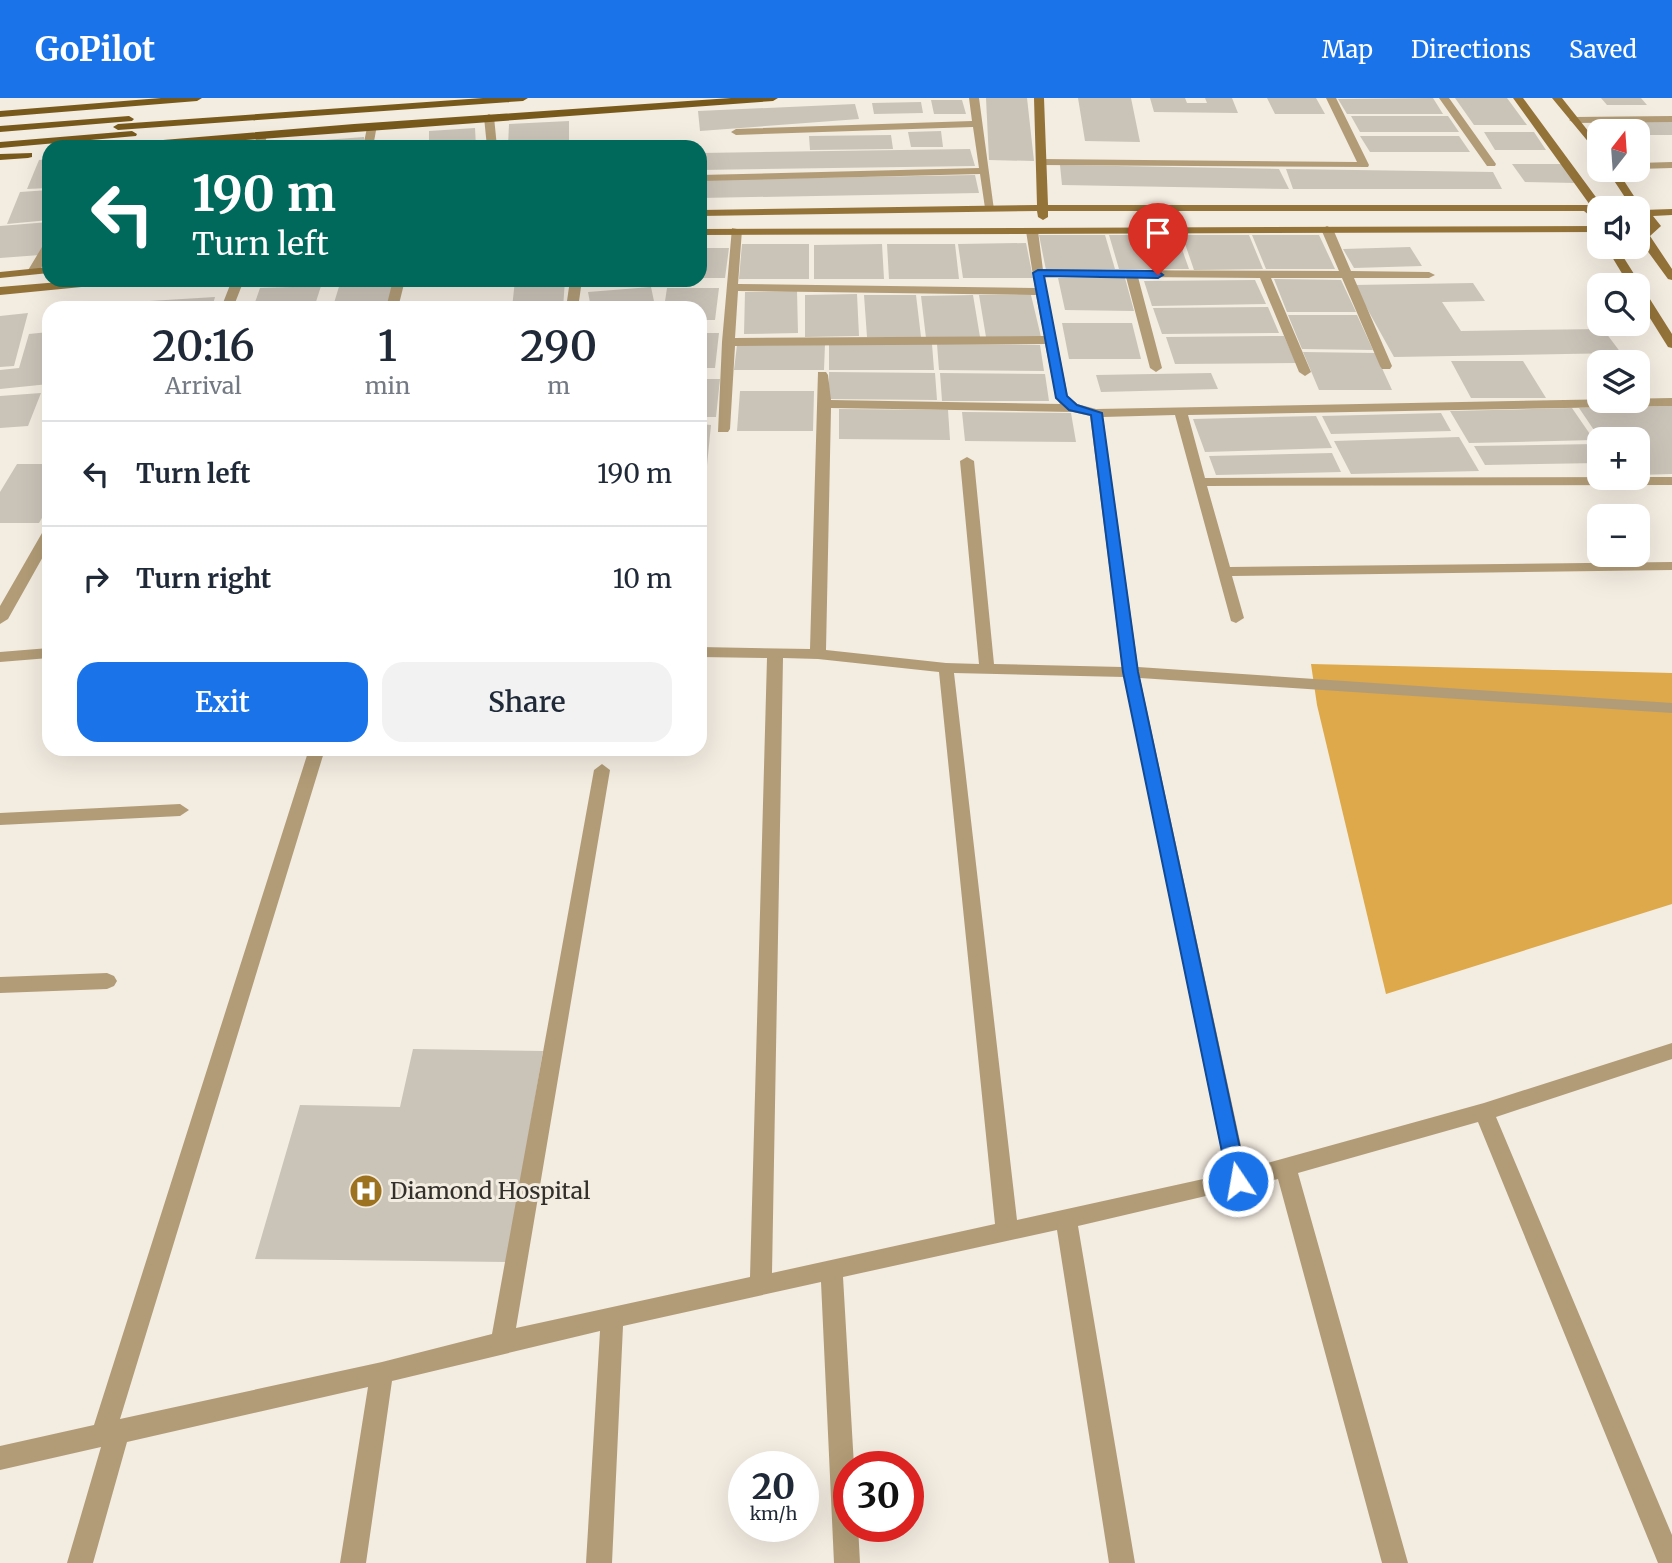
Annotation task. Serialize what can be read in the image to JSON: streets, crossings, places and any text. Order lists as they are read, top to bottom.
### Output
{
  "places": {
    "hospital": ["Diamond Hospital"]
  },
  "north": "top",
  "page": {
    "header": "GoPilot",
    "nav": ["Map", "Directions", "Saved"],
    "map_buttons": ["+", "−"],
    "turn": ["190 m", "Turn left"],
    "eta": [
      "20:16",
      "Arrival",
      "1",
      "min",
      "290",
      "m"
    ],
    "list": [
      {
        "name": "Turn left",
        "value": "190 m"
      },
      {
        "name": "Turn right",
        "value": "10 m"
      }
    ],
    "buttons": ["Exit", "Share"],
    "speed": "20 km/h",
    "limit": "30"
  }
}
